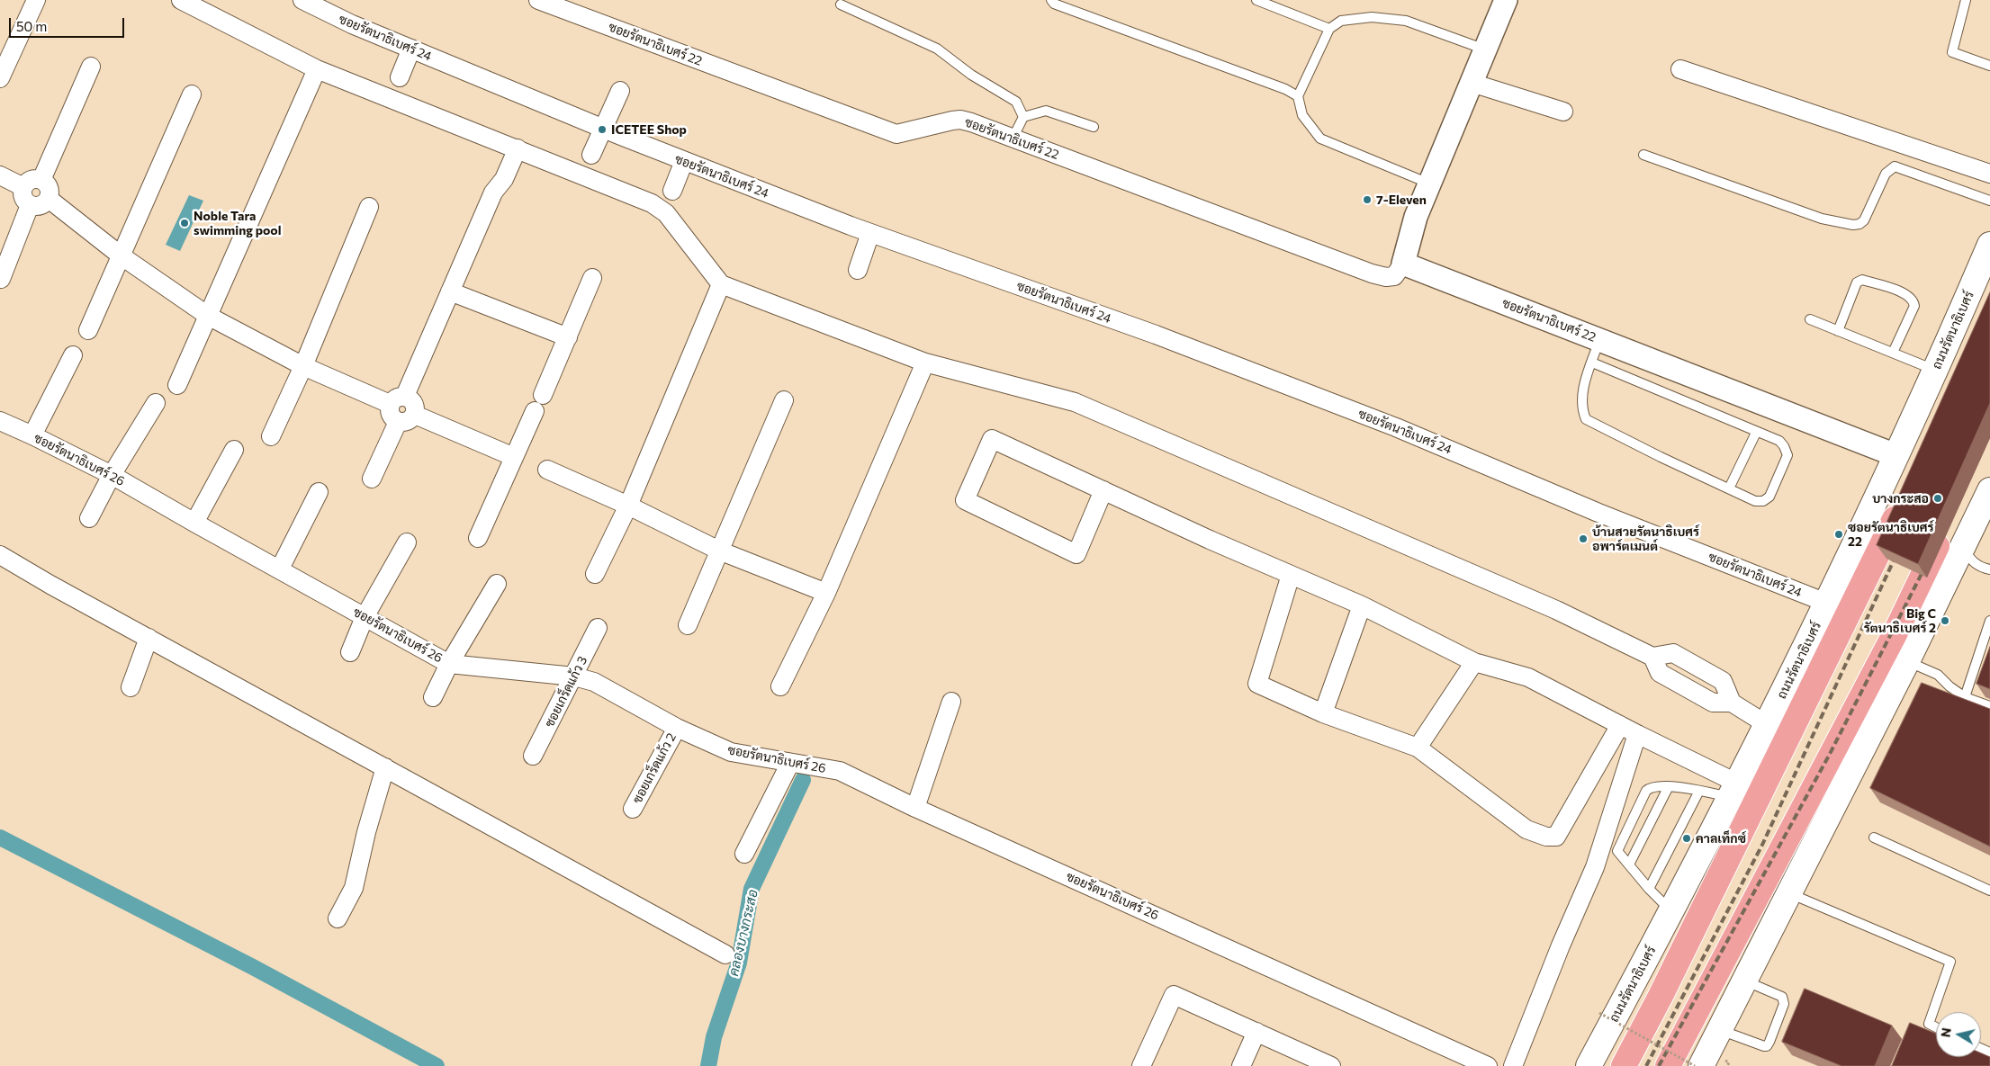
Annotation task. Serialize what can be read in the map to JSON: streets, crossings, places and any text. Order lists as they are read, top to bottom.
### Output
{
  "streets": {
    "main road": ["ถนนรัตนาธิเบศร์"],
    "street": [
      "ซอยรัตนาธิเบศร์ 24",
      "ซอยรัตนาธิเบศร์ 22",
      "ซอยรัตนาธิเบศร์ 26",
      "ซอยเกร็ดแก้ว 3",
      "ซอยเกร็ดแก้ว 2"
    ]
  },
  "crossings": [
    ["ซอยรัตนาธิเบศร์ 24", "ถนนรัตนาธิเบศร์"],
    ["ซอยรัตนาธิเบศร์ 22", "ถนนรัตนาธิเบศร์"],
    ["ซอยรัตนาธิเบศร์ 26", "ซอยเกร็ดแก้ว 3"],
    ["ซอยรัตนาธิเบศร์ 26", "ซอยเกร็ดแก้ว 2"]
  ],
  "water": ["คลองบางกระสอ"],
  "places": [
    "ICETEE Shop",
    "7-Eleven",
    "Noble Tara swimming pool",
    "บางกระสอ",
    "ซอยรัตนาธิเบศร์ 22",
    "บ้านสวยรัตนาธิเบศร์ อพาร์ตเมนต์",
    "Big C รัตนาธิเบศร์ 2",
    "คาลเท็กซ์"
  ],
  "scale_bar": "50 m",
  "north": "left"
}
